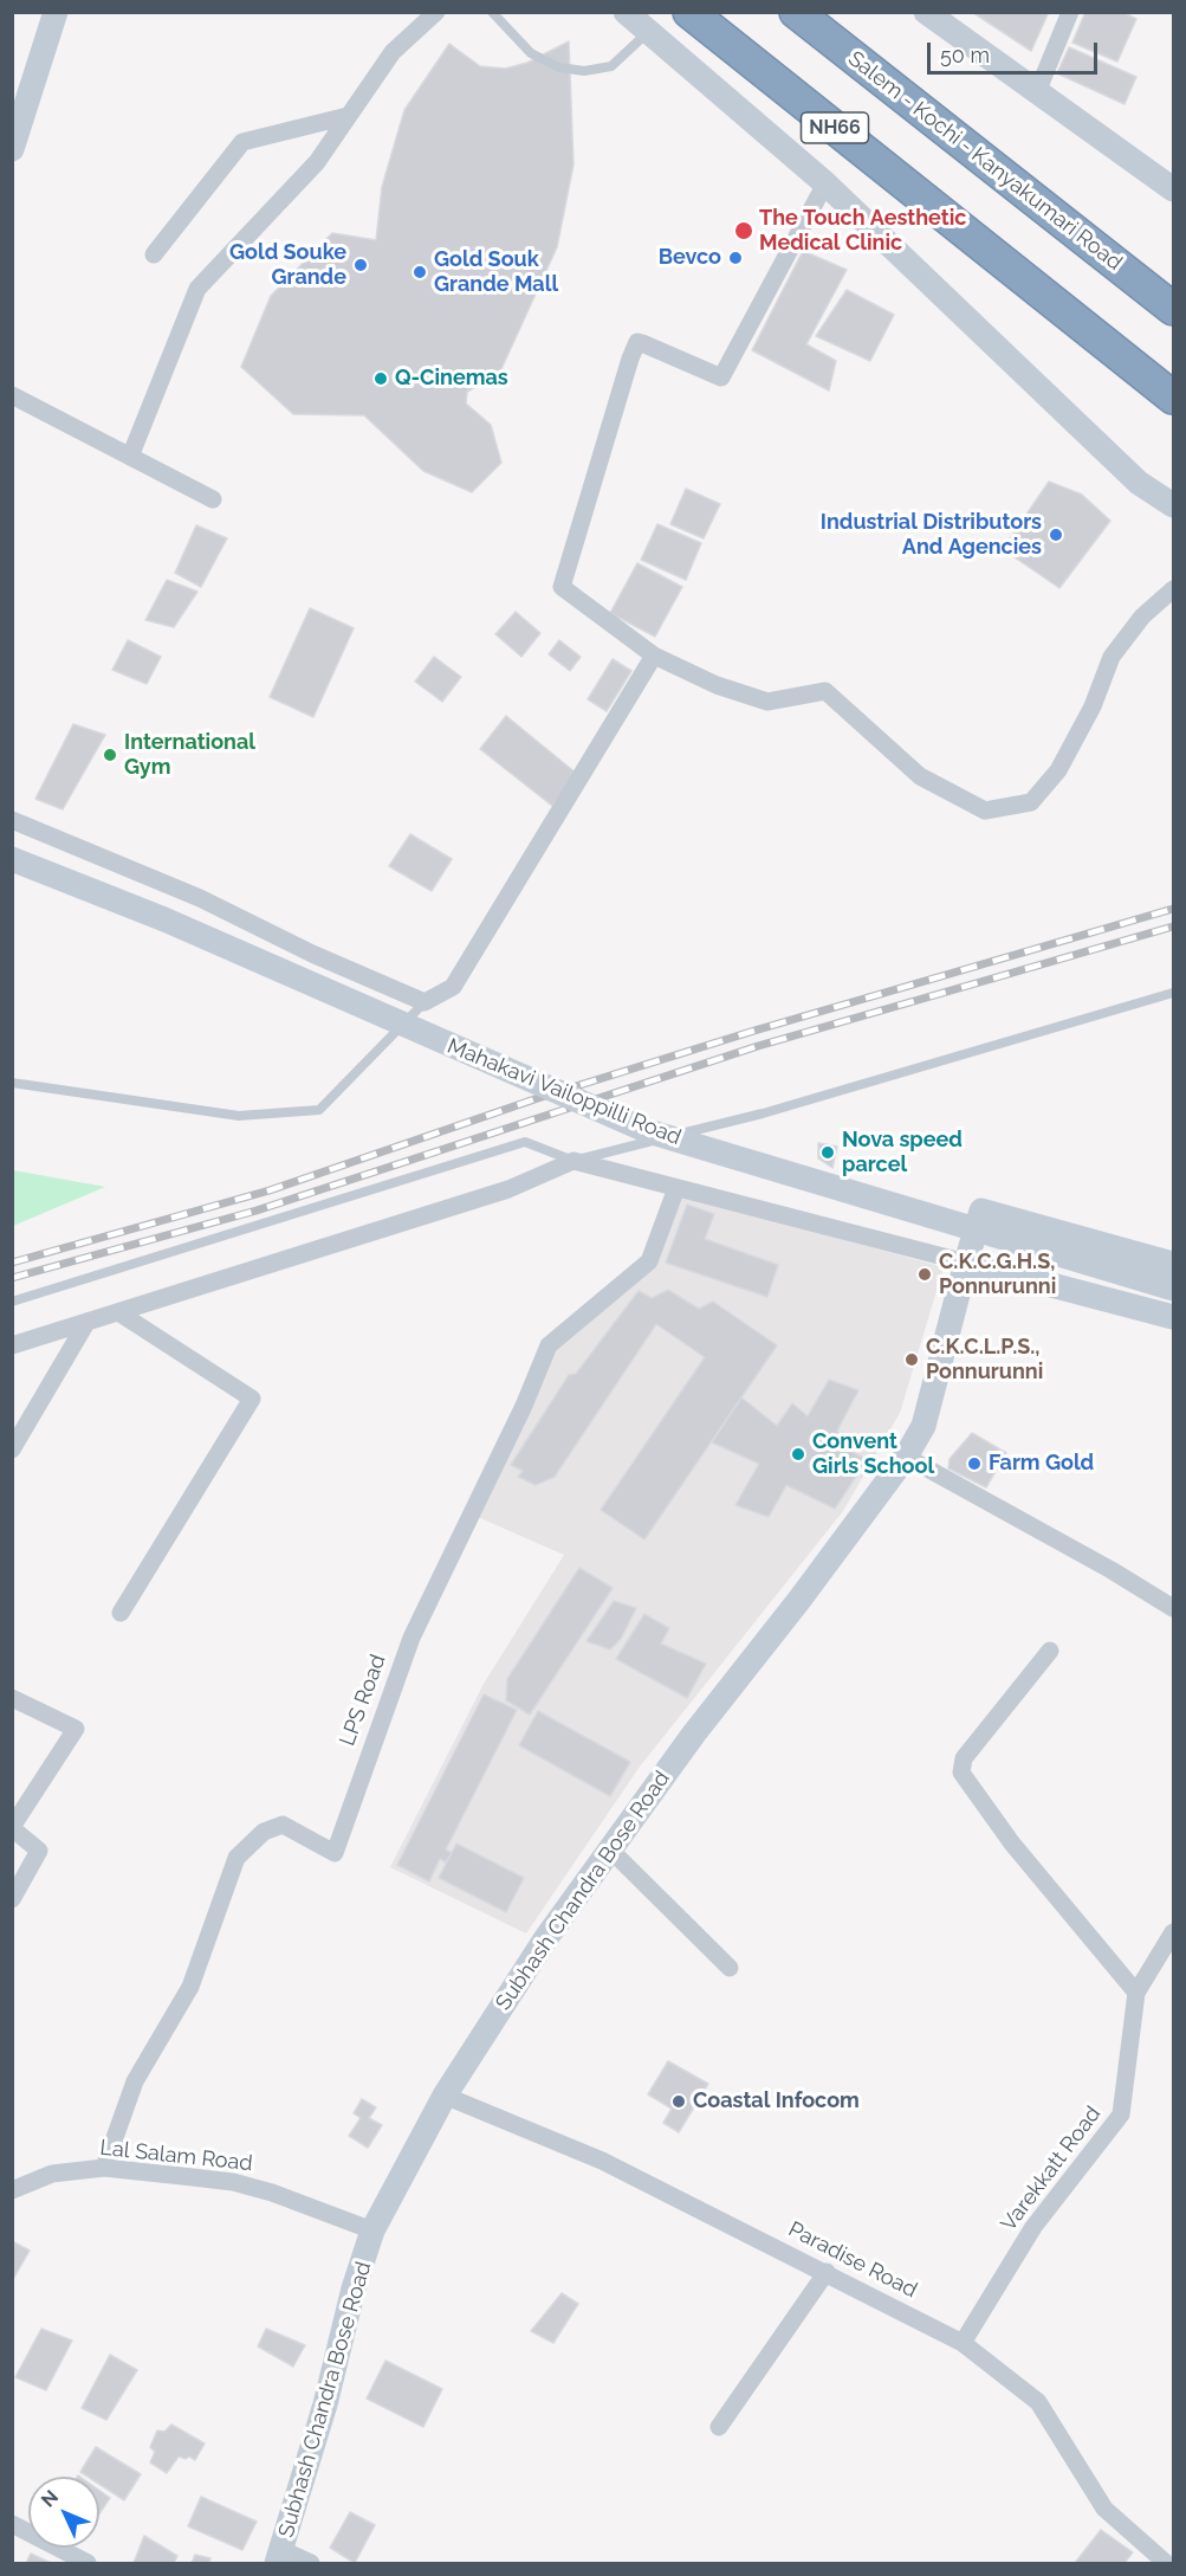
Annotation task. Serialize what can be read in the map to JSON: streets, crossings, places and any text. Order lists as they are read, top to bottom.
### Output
{
  "streets": {
    "highway": ["NH66", "Salem - Kochi - Kanyakumari Road"],
    "main road": ["Mahakavi Vailoppilli Road", "Subhash Chandra Bose Road"],
    "street": [
      "LPS Road",
      "Lal Salam Road",
      "Varekkatt Road",
      "Paradise Road"
    ]
  },
  "crossings": [
    ["LPS Road", "Lal Salam Road"],
    ["Subhash Chandra Bose Road", "Lal Salam Road"],
    ["Subhash Chandra Bose Road", "Paradise Road"],
    ["Varekkatt Road", "Paradise Road"]
  ],
  "places": [
    "The Touch Aesthetic Medical Clinic",
    "Bevco",
    "Gold Souke Grande",
    "Gold Souk Grande Mall",
    "Q-Cinemas",
    "Industrial Distributors And Agencies",
    "International Gym",
    "Nova speed parcel",
    "C.K.C.G.H.S, Ponnurunni",
    "C.K.C.L.P.S., Ponnurunni",
    "Convent Girls School",
    "Farm Gold",
    "Coastal Infocom"
  ],
  "scale_bar": "50 m",
  "north": "top left"
}
